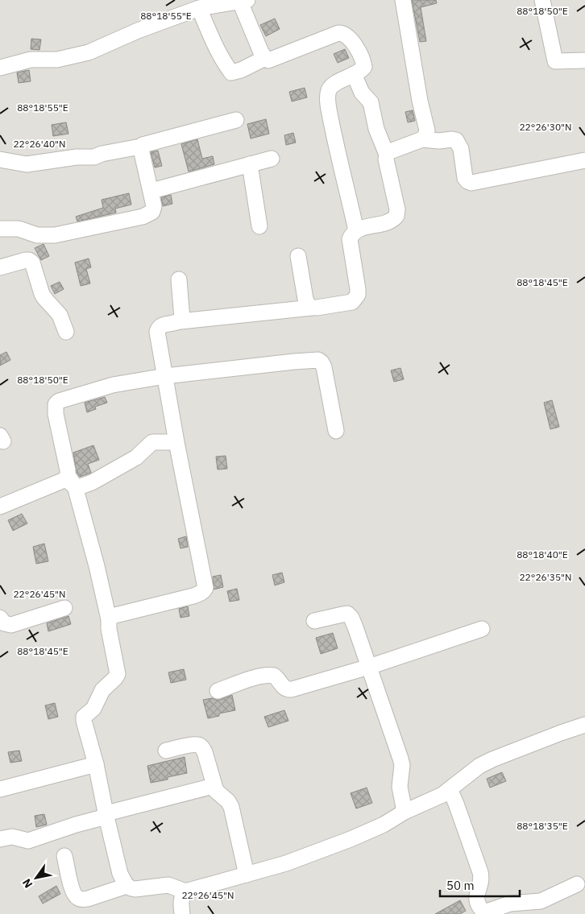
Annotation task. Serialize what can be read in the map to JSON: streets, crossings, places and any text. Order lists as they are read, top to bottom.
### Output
{
  "scale_bar": "50 m",
  "north": "bottom left",
  "coordinates": [
    "88°18'50\"E",
    "88°18'55\"E",
    "22°26'30\"N",
    "22°26'40\"N",
    "88°18'45\"E",
    "88°18'40\"E",
    "22°26'35\"N",
    "22°26'45\"N",
    "88°18'35\"E"
  ]
}
